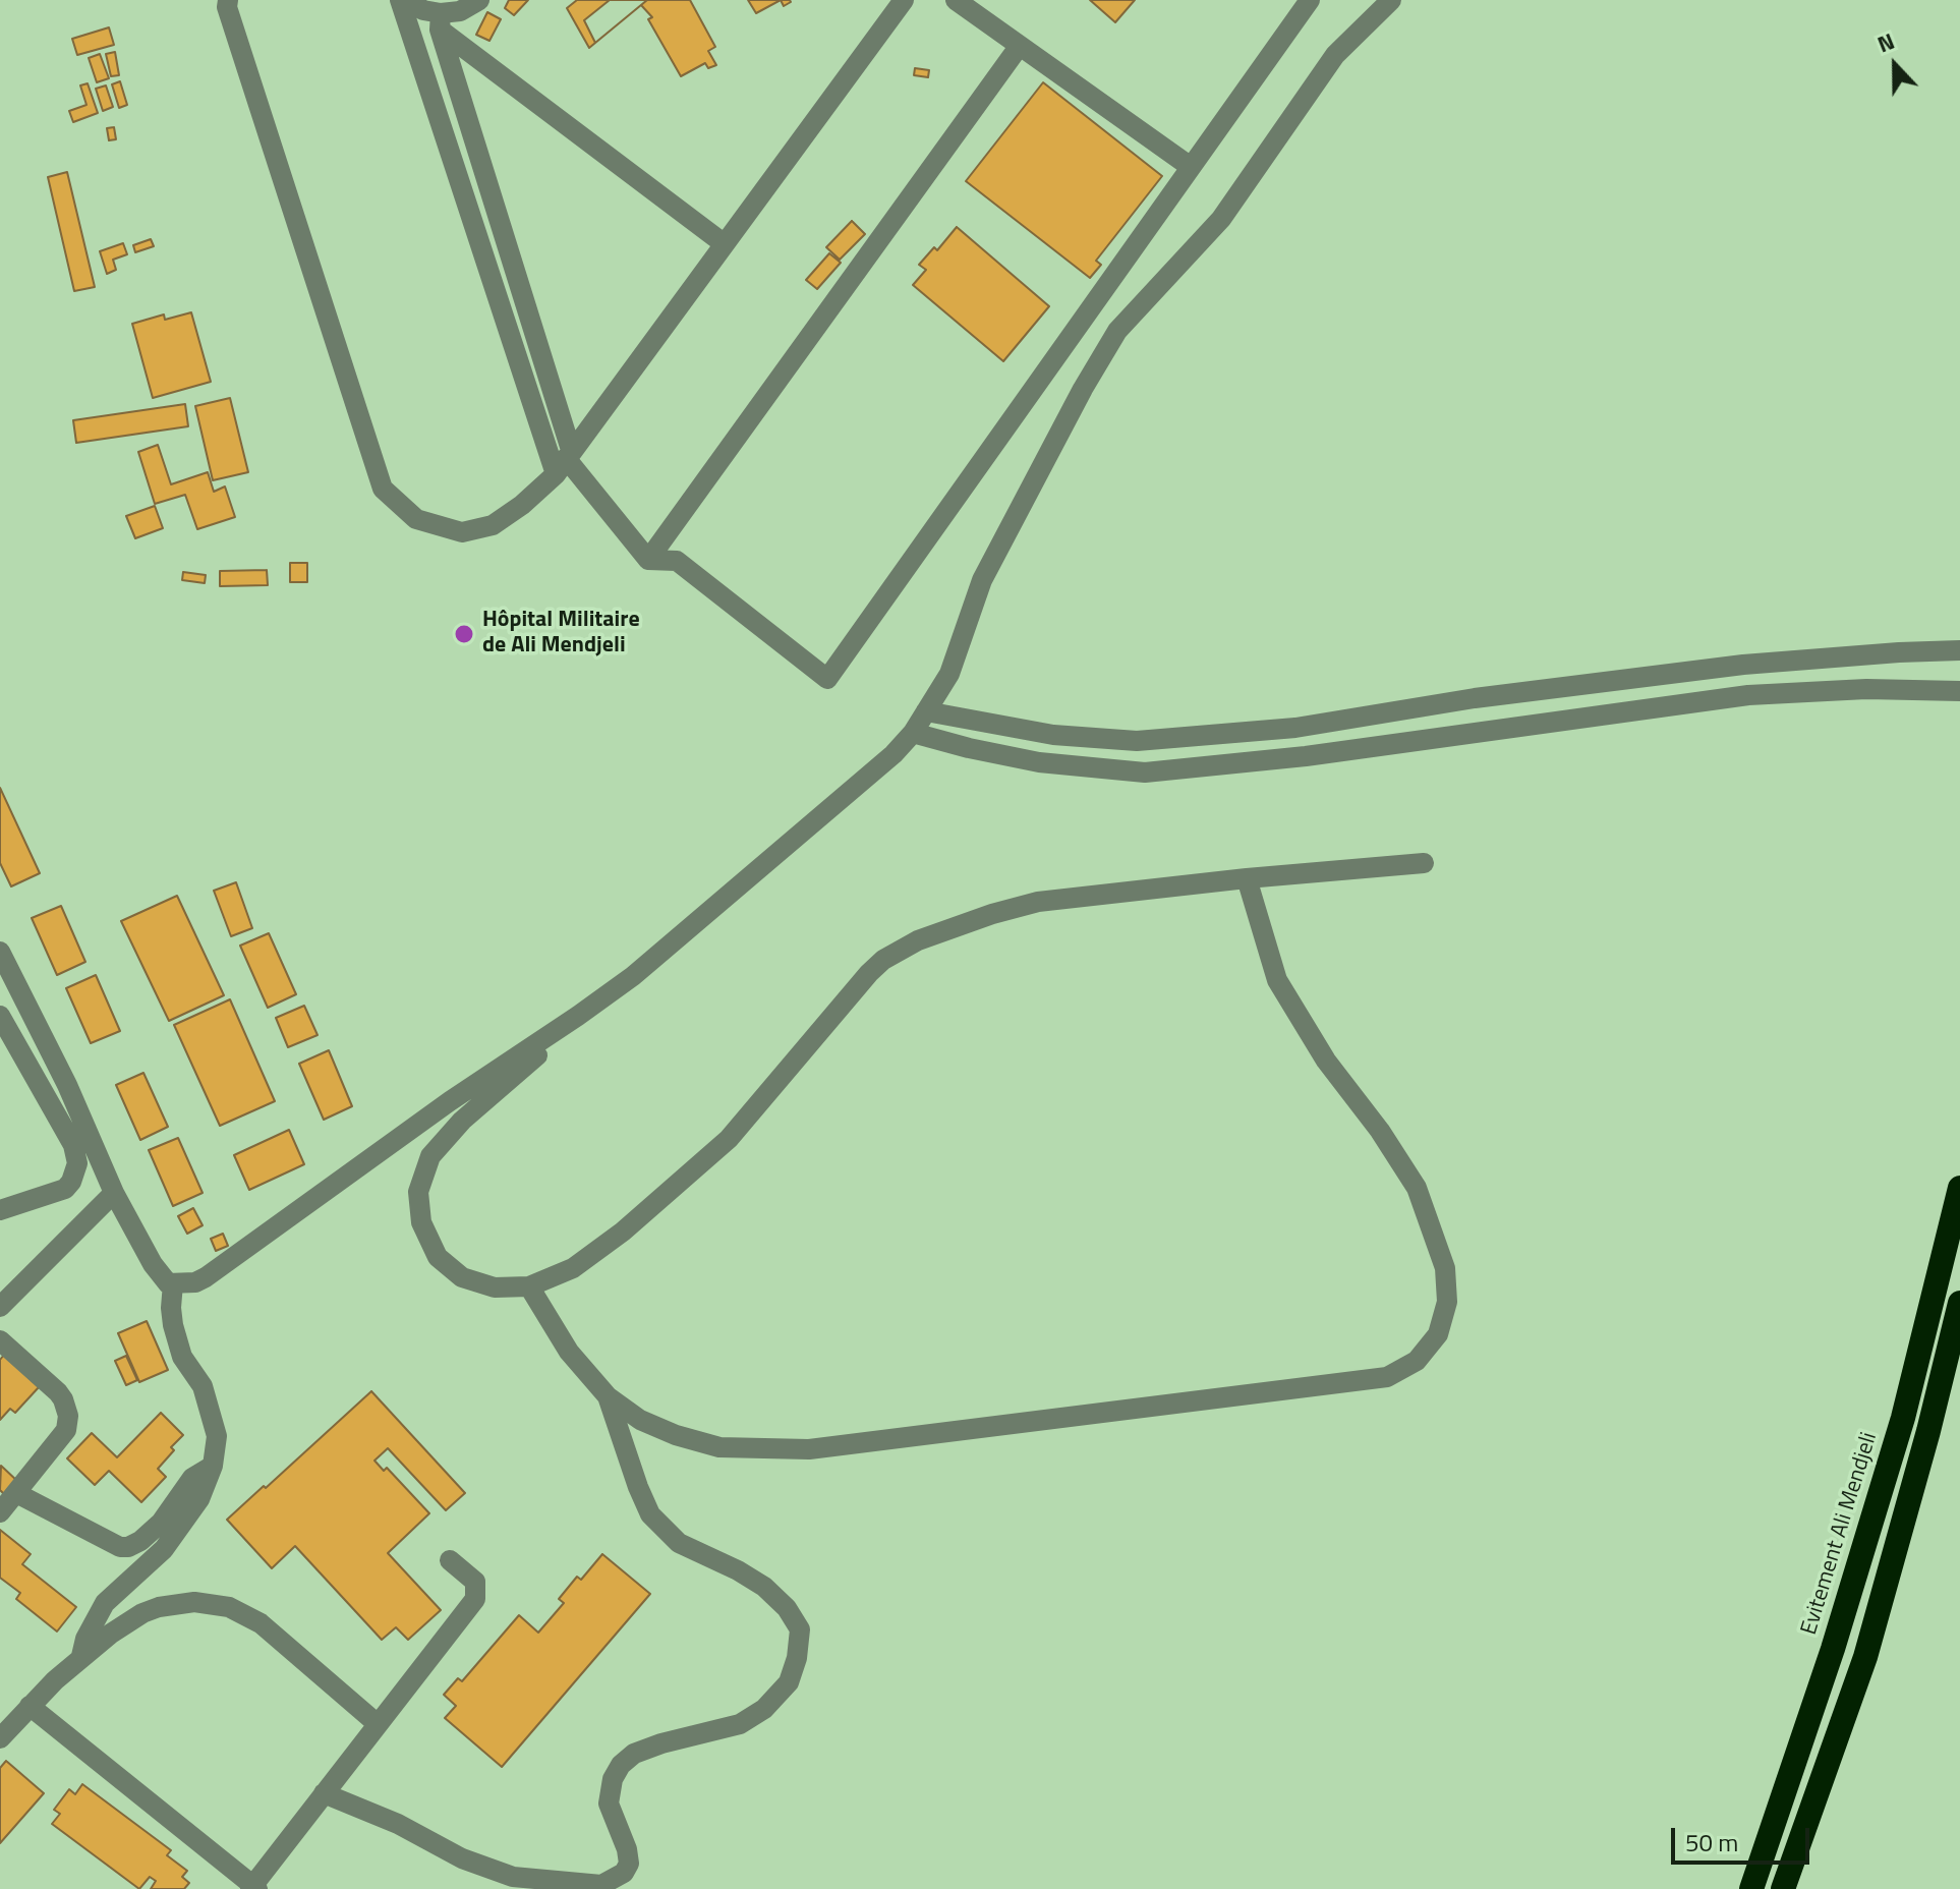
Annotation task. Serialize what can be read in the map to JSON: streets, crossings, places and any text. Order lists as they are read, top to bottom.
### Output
{
  "streets": {
    "highway": ["Evitement Ali Mendjeli"]
  },
  "places": ["Hôpital Militaire de Ali Mendjeli"],
  "scale_bar": "50 m",
  "north": "top"
}
